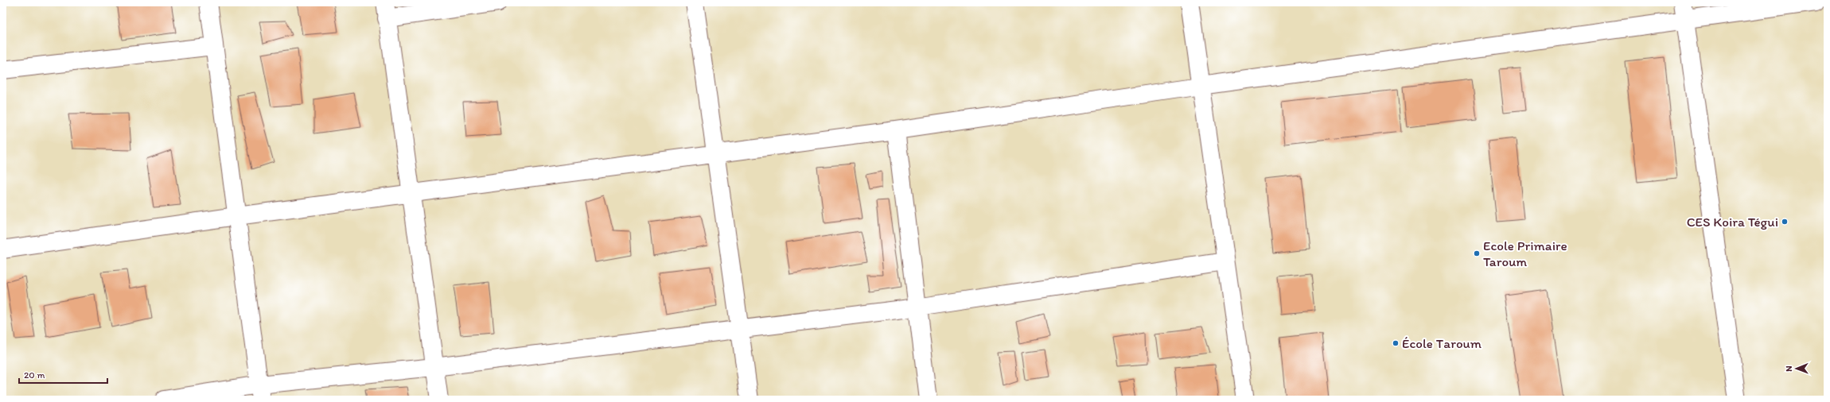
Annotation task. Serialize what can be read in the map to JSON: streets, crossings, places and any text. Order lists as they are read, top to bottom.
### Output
{
  "places": ["CES Koira Tégui", "Ecole Primaire Taroum", "École Taroum"],
  "scale_bar": "20 m",
  "north": "left"
}
